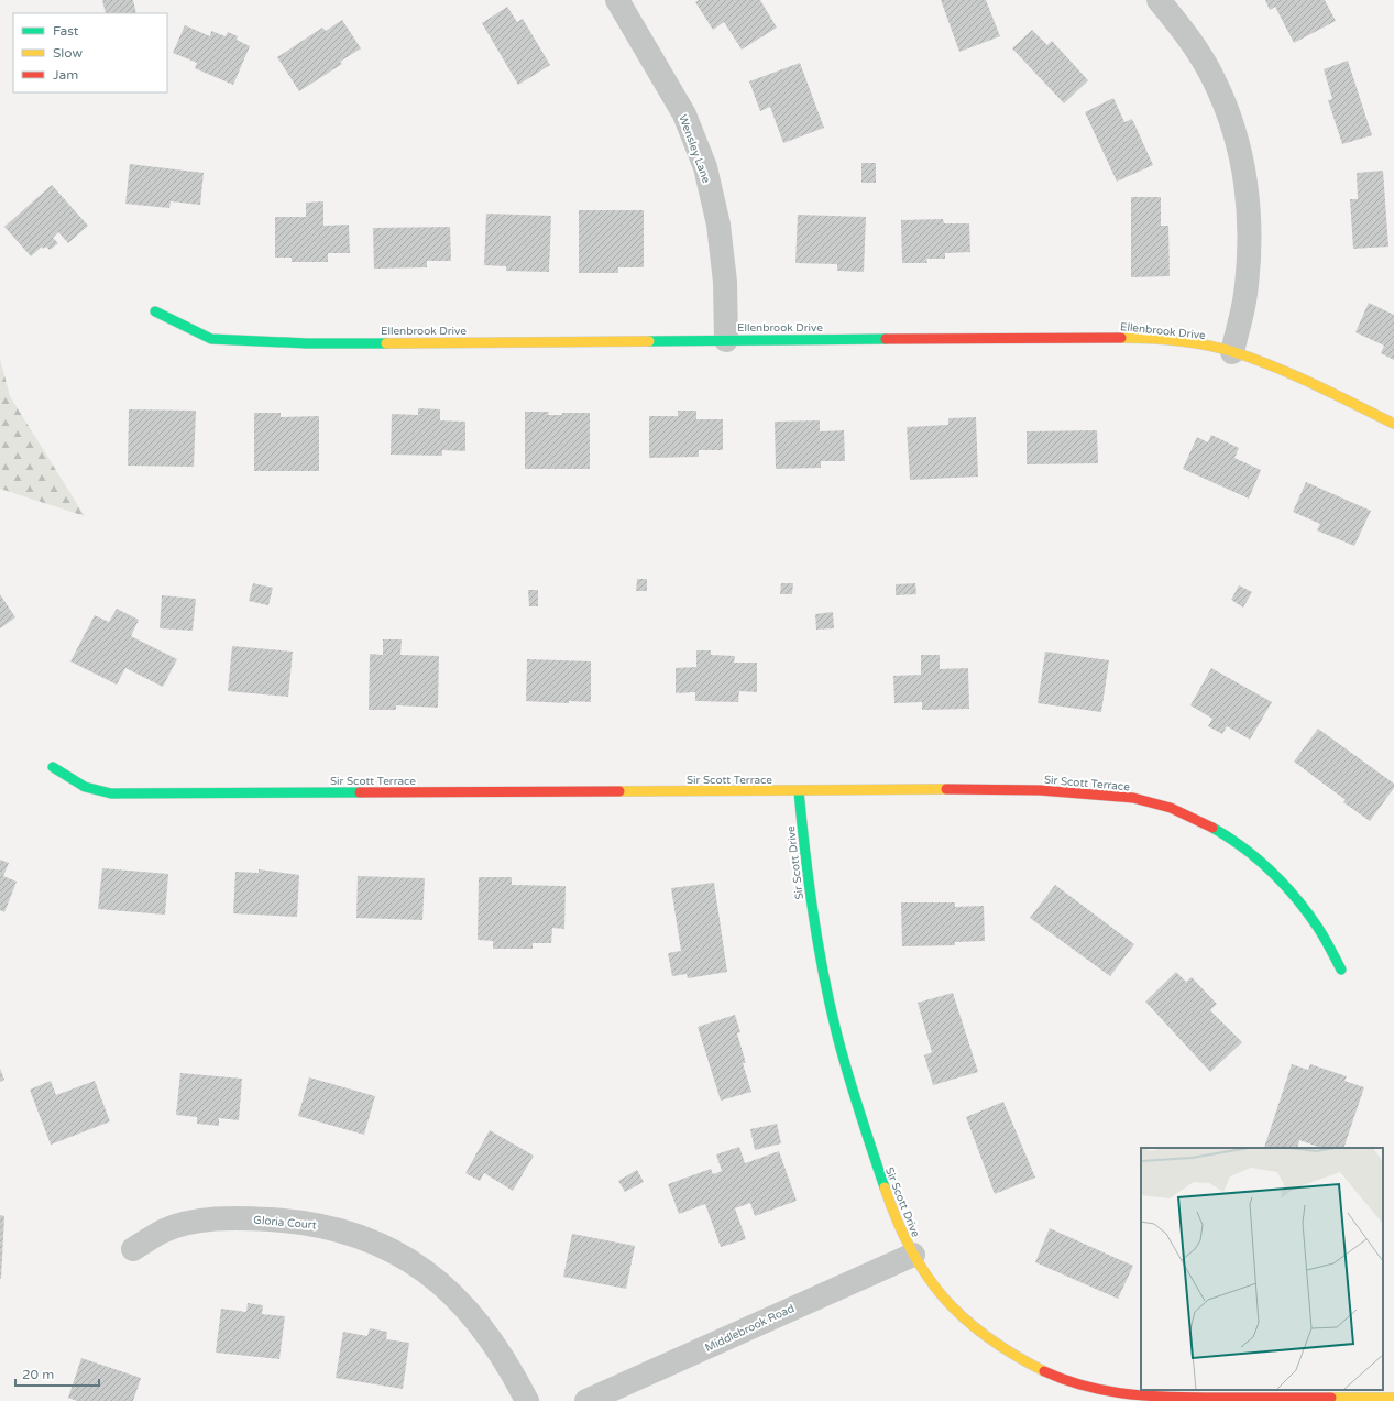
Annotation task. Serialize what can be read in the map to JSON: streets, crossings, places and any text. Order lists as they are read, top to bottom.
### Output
{
  "streets": {
    "street": [
      "Wensley Lane",
      "Ellenbrook Drive",
      "Sir Scott Terrace",
      "Sir Scott Drive",
      "Gloria Court",
      "Middlebrook Road"
    ]
  },
  "crossings": [
    ["Wensley Lane", "Ellenbrook Drive"],
    ["Sir Scott Terrace", "Sir Scott Drive"],
    ["Sir Scott Drive", "Middlebrook Road"]
  ],
  "legend": ["Fast", "Slow", "Jam"],
  "scale_bar": "20 m"
}
